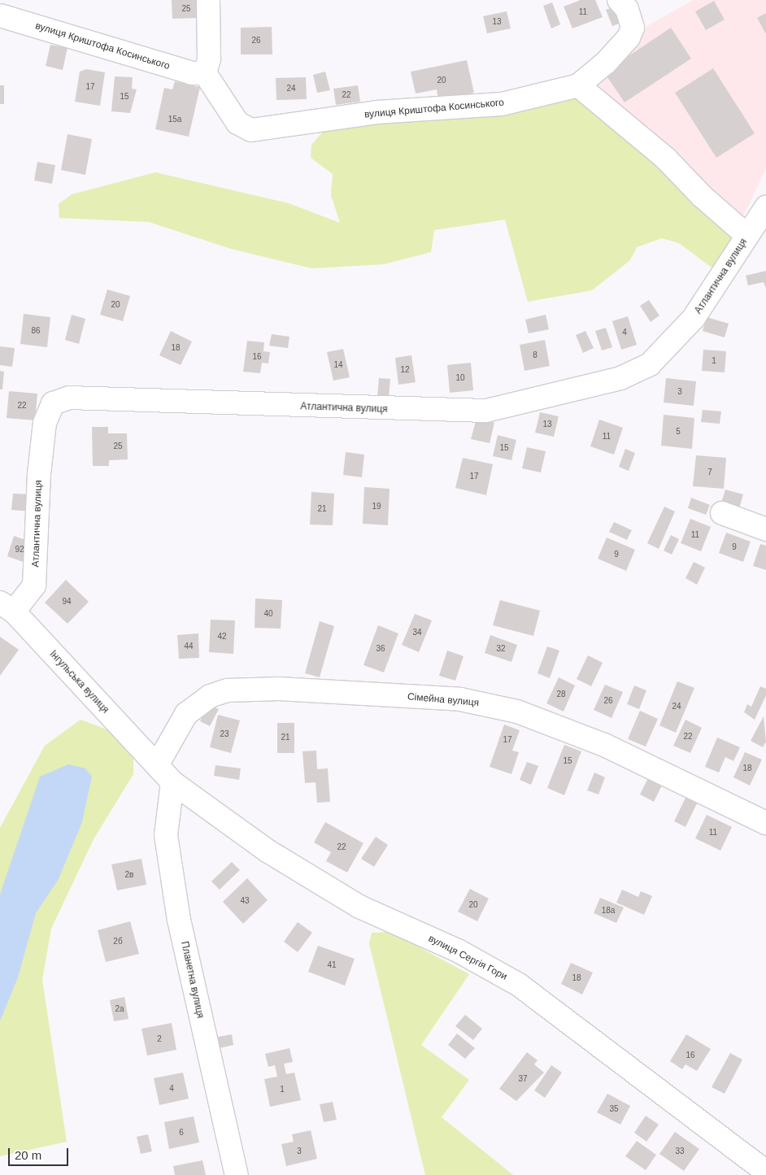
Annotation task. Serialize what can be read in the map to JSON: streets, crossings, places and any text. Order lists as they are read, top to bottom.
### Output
{
  "streets": {
    "street": [
      "вулиця Криштофа Косинського",
      "Атлантична вулиця",
      "Інгульська вулиця",
      "Сімейна вулиця",
      "вулиця Сергія Гори",
      "Планетна вулиця"
    ]
  },
  "crossings": [
    ["Атлантична вулиця", "Інгульська вулиця"],
    ["Інгульська вулиця", "Сімейна вулиця"],
    ["Інгульська вулиця", "вулиця Сергія Гори"],
    ["Сімейна вулиця", "вулиця Сергія Гори"],
    ["вулиця Сергія Гори", "Планетна вулиця"]
  ],
  "house_numbers": [
    "25",
    "11",
    "13",
    "26",
    "20",
    "17",
    "24",
    "22",
    "15",
    "15а",
    "20",
    "86",
    "4",
    "18",
    "8",
    "16",
    "1",
    "14",
    "12",
    "10",
    "3",
    "22",
    "13",
    "5",
    "11",
    "25",
    "15",
    "7",
    "17",
    "19",
    "21",
    "11",
    "9",
    "92",
    "9",
    "94",
    "40",
    "34",
    "42",
    "44",
    "36",
    "32",
    "28",
    "26",
    "24",
    "23",
    "22",
    "21",
    "17",
    "15",
    "18",
    "11",
    "22",
    "2в",
    "43",
    "20",
    "18а",
    "2б",
    "41",
    "18",
    "2а",
    "2",
    "16",
    "37",
    "4",
    "1",
    "35",
    "6",
    "3",
    "33"
  ],
  "scale_bar": "20 m"
}
